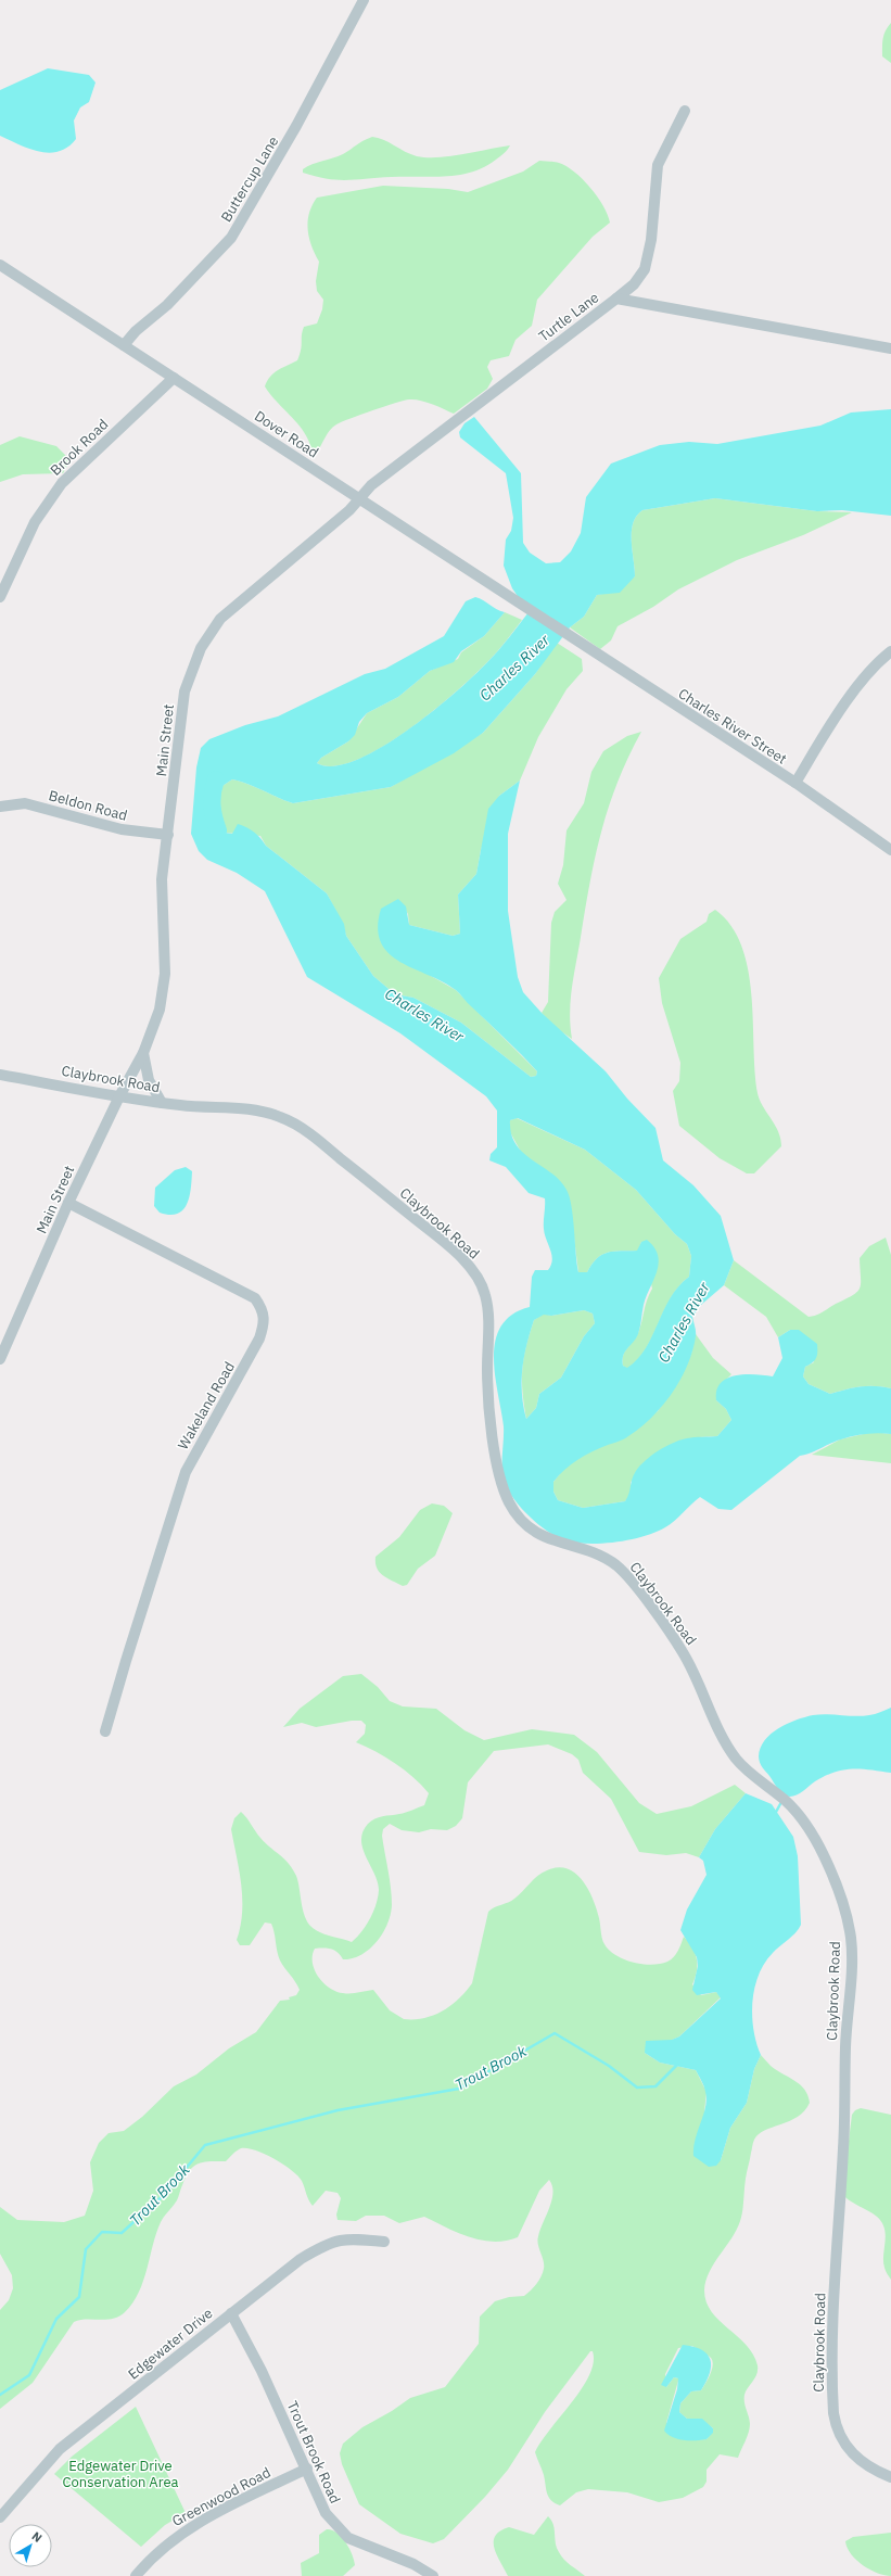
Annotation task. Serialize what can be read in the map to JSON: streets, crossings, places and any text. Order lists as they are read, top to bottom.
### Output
{
  "streets": {
    "street": [
      "Buttercup Lane",
      "Turtle Lane",
      "Dover Road",
      "Brook Road",
      "Charles River Street",
      "Main Street",
      "Beldon Road",
      "Claybrook Road",
      "Wakeland Road",
      "Edgewater Drive",
      "Trout Brook Road",
      "Greenwood Road"
    ]
  },
  "crossings": [
    ["Buttercup Lane", "Dover Road"],
    ["Turtle Lane", "Dover Road"],
    ["Turtle Lane", "Main Street"],
    ["Dover Road", "Brook Road"],
    ["Dover Road", "Charles River Street"],
    ["Dover Road", "Main Street"],
    ["Main Street", "Beldon Road"],
    ["Main Street", "Claybrook Road"],
    ["Main Street", "Wakeland Road"],
    ["Edgewater Drive", "Trout Brook Road"],
    ["Trout Brook Road", "Greenwood Road"]
  ],
  "water": ["Charles River", "Trout Brook"],
  "parks": ["Edgewater Drive Conservation Area"],
  "north": "top right"
}
